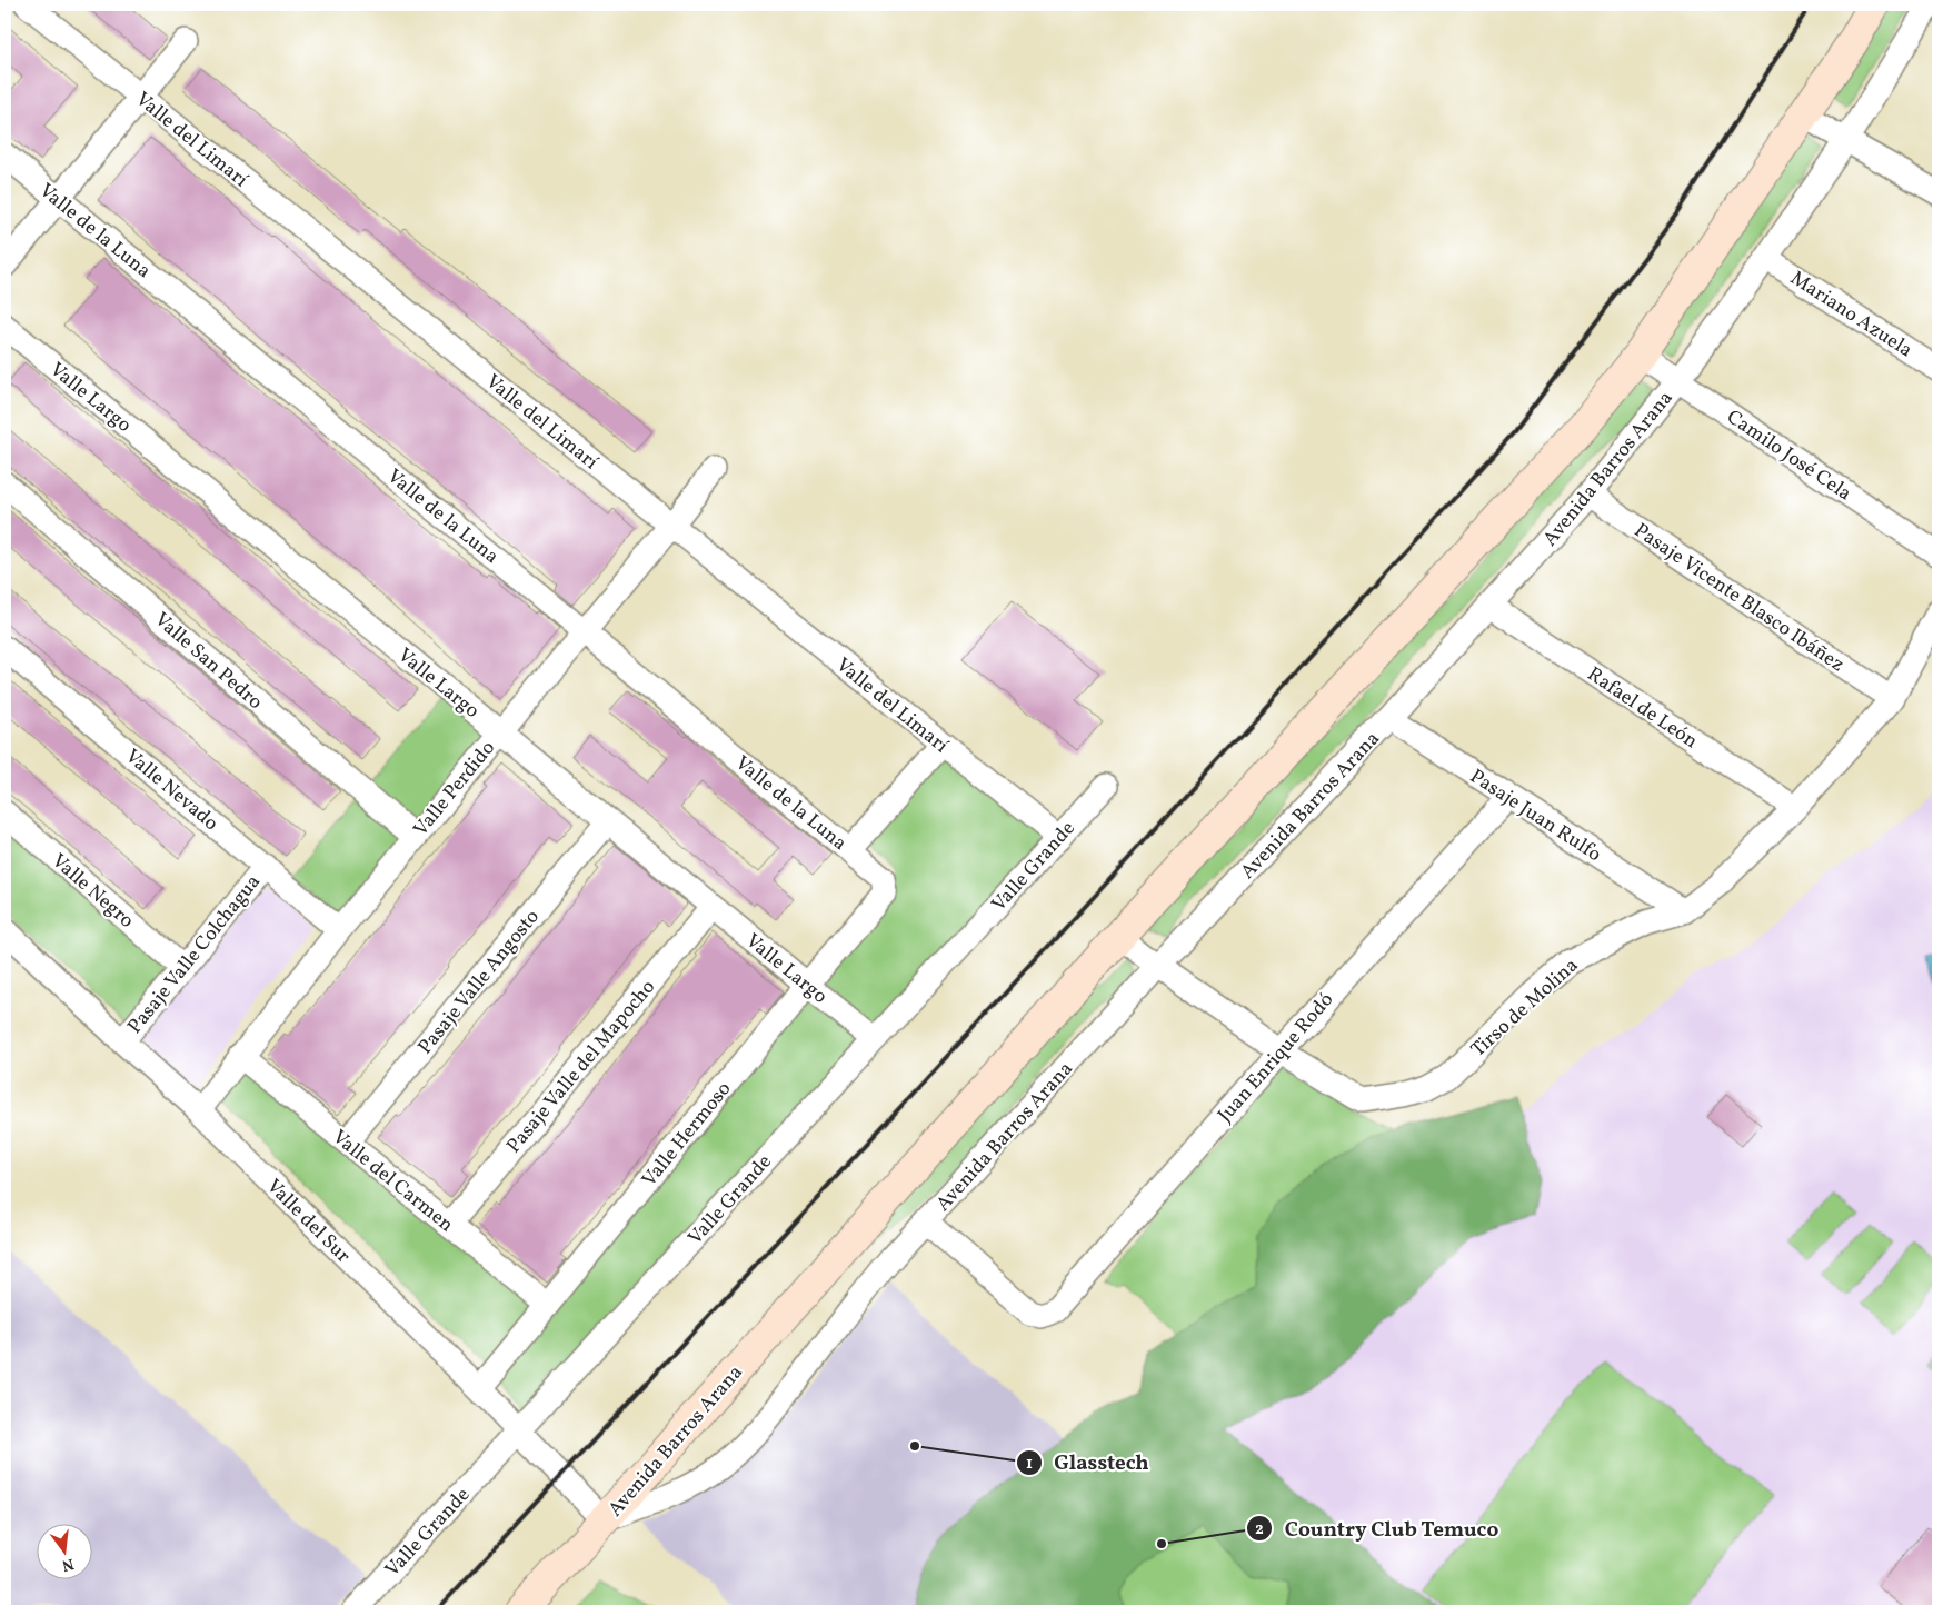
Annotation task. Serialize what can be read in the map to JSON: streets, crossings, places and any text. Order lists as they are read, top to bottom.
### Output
{
  "streets": {
    "main road": ["Avenida Barros Arana"],
    "street": [
      "Valle del Limarí",
      "Valle de la Luna",
      "Mariano Azuela",
      "Valle Largo",
      "Camilo José Cela",
      "Pasaje Vicente Blasco Ibáñez",
      "Valle San Pedro",
      "Rafael de León",
      "Valle Perdido",
      "Valle Nevado",
      "Pasaje Juan Rulfo",
      "Valle Grande",
      "Valle Negro",
      "Pasaje Valle Colchagua",
      "Pasaje Valle Angosto",
      "Tirso de Molina",
      "Juan Enrique Rodó",
      "Pasaje Valle del Mapocho",
      "Valle Hermoso",
      "Valle del Carmen",
      "Valle del Sur"
    ]
  },
  "crossings": [
    ["Valle del Limarí", "Valle Perdido"],
    ["Valle del Limarí", "Valle Grande"],
    ["Valle de la Luna", "Valle Perdido"],
    ["Valle de la Luna", "Valle Hermoso"],
    ["Mariano Azuela", "Avenida Barros Arana"],
    ["Valle Largo", "Valle Perdido"],
    ["Valle Largo", "Valle Grande"],
    ["Valle Largo", "Pasaje Valle Angosto"],
    ["Valle Largo", "Pasaje Valle del Mapocho"],
    ["Valle Largo", "Valle Hermoso"],
    ["Camilo José Cela", "Avenida Barros Arana"],
    ["Avenida Barros Arana", "Pasaje Vicente Blasco Ibáñez"],
    ["Avenida Barros Arana", "Rafael de León"],
    ["Avenida Barros Arana", "Pasaje Juan Rulfo"],
    ["Avenida Barros Arana", "Tirso de Molina"],
    ["Avenida Barros Arana", "Juan Enrique Rodó"],
    ["Avenida Barros Arana", "Valle del Sur"],
    ["Pasaje Vicente Blasco Ibáñez", "Tirso de Molina"],
    ["Valle San Pedro", "Valle Perdido"],
    ["Rafael de León", "Tirso de Molina"],
    ["Valle Perdido", "Valle Nevado"],
    ["Valle Perdido", "Valle del Carmen"],
    ["Valle Perdido", "Valle del Sur"],
    ["Valle Nevado", "Pasaje Valle Colchagua"],
    ["Pasaje Juan Rulfo", "Tirso de Molina"],
    ["Pasaje Juan Rulfo", "Juan Enrique Rodó"],
    ["Valle Grande", "Valle del Sur"],
    ["Valle Negro", "Pasaje Valle Colchagua"],
    ["Pasaje Valle Colchagua", "Valle del Sur"],
    ["Pasaje Valle Angosto", "Valle del Carmen"],
    ["Tirso de Molina", "Juan Enrique Rodó"],
    ["Pasaje Valle del Mapocho", "Valle del Carmen"],
    ["Valle Hermoso", "Valle del Carmen"],
    ["Valle Hermoso", "Valle del Sur"]
  ],
  "places": ["Glasstech", "Country Club Temuco"],
  "north": "bottom"
}
